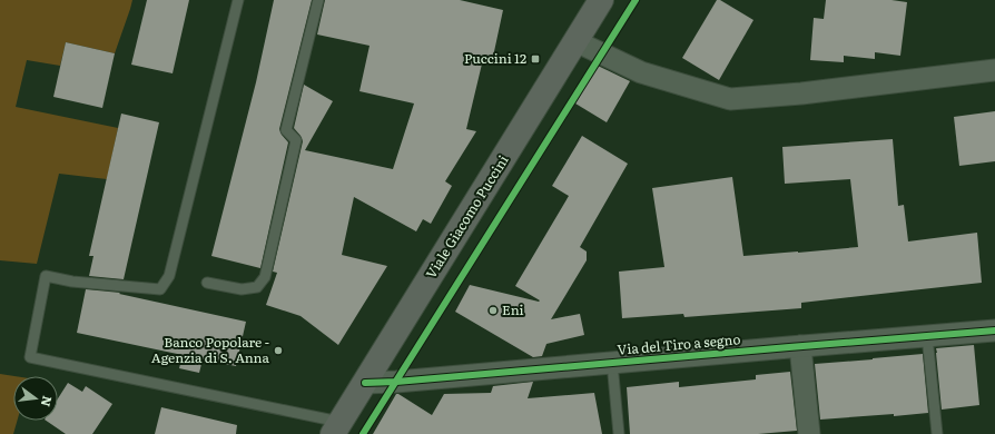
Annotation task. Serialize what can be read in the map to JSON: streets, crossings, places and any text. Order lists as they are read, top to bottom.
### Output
{
  "streets": {
    "main road": ["Viale Giacomo Puccini"],
    "street": ["Via del Tiro a segno"]
  },
  "crossings": [
    ["Viale Giacomo Puccini", "Via del Tiro a segno"]
  ],
  "places": {
    "transit": ["Puccini 12"],
    "other": ["Eni", "Banco Popolare - Agenzia di S. Anna"]
  },
  "north": "right"
}
